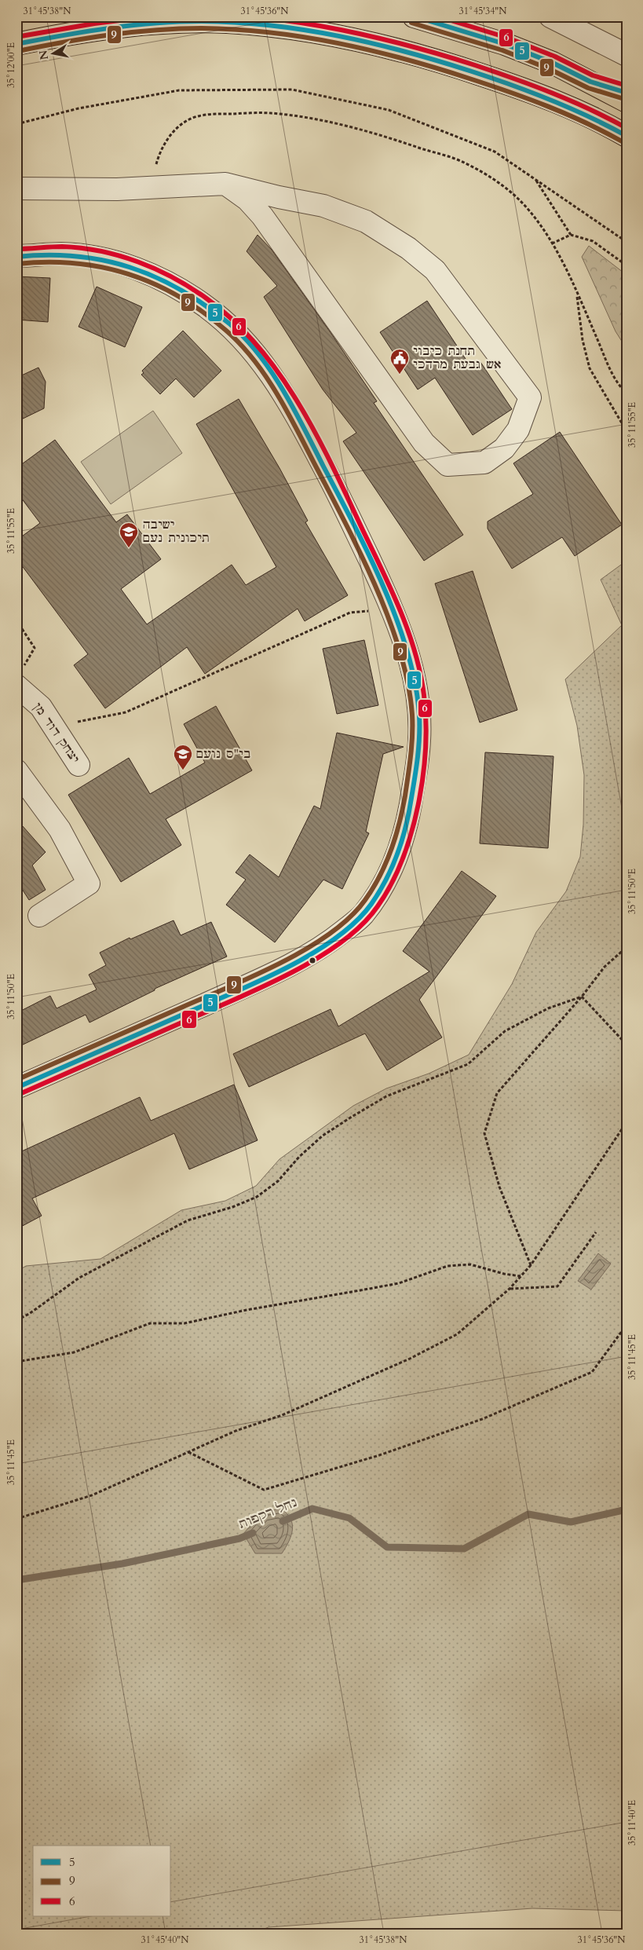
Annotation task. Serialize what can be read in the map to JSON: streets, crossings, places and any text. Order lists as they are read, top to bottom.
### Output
{
  "streets": {
    "street": ["יצחק דוד מן"]
  },
  "water": ["נחל רקפות"],
  "places": {
    "public building": ["תחנת כיבוי אש גבעת מרדכי"],
    "school or university": ["ישיבה תיכונית נעם", "בי\"ס נועם"]
  },
  "lines": ["transit line 5", "transit line 6", "transit line 9"],
  "legend": ["5", "9", "6"],
  "north": "left",
  "coordinates": [
    "31°45'38\"N",
    "31°45'36\"N",
    "31°45'34\"N",
    "35°12'00\"E",
    "35°11'55\"E",
    "35°11'50\"E",
    "35°11'45\"E",
    "35°11'40\"E",
    "31°45'40\"N"
  ]
}
